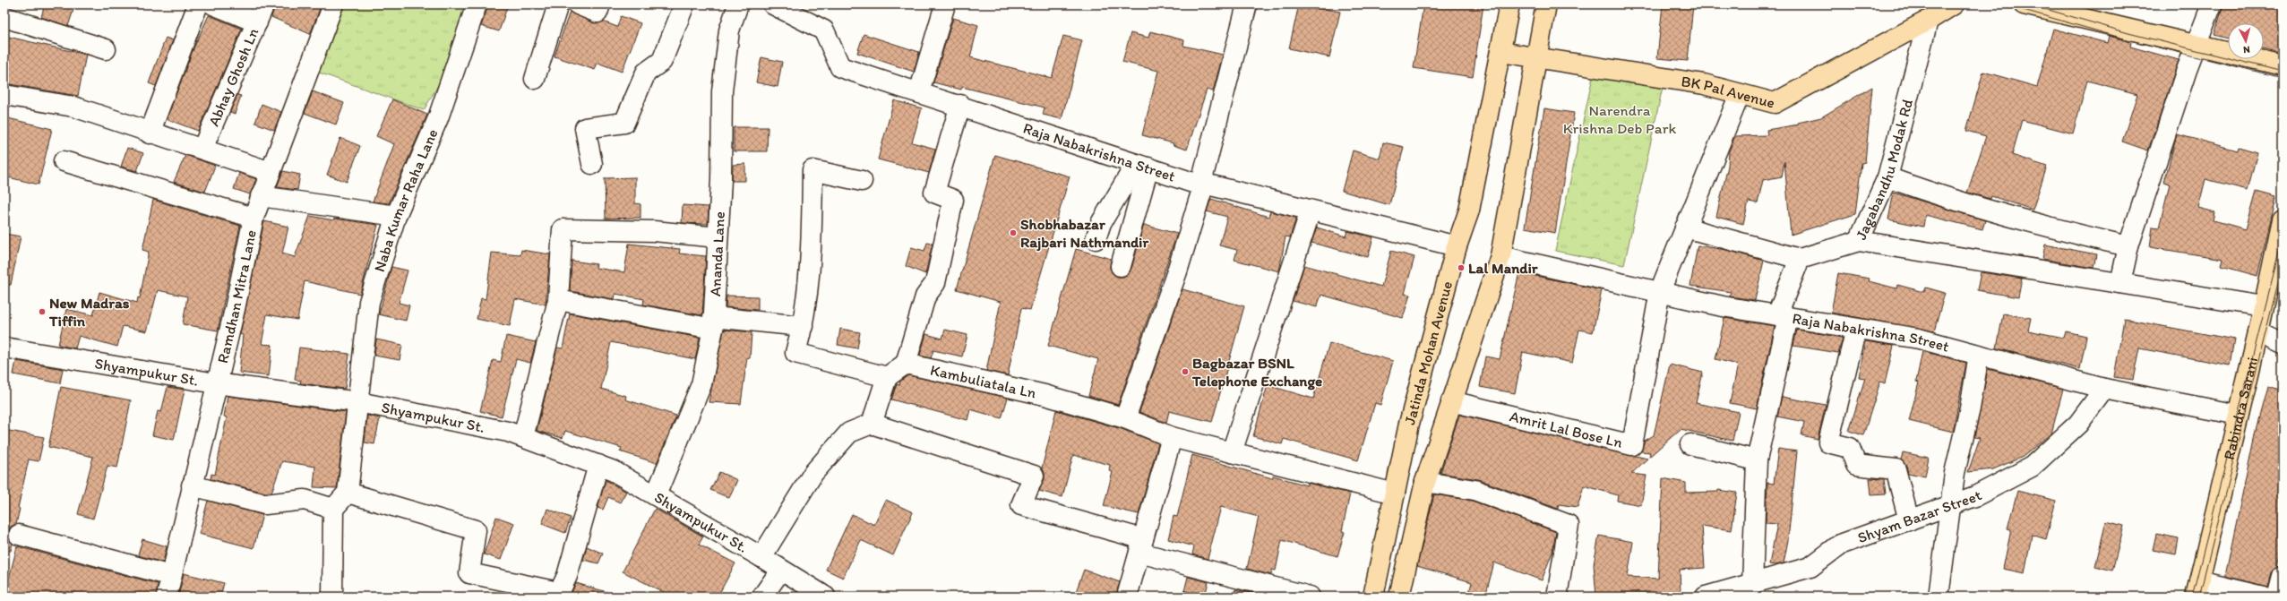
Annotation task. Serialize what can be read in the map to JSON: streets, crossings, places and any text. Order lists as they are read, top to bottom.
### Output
{
  "streets": {
    "main road": ["BK Pal Avenue", "Jatinda Mohan Avenue", "Rabindra Sarani"],
    "street": [
      "Abhay Ghosh Ln",
      "Raja Nabakrishna Street",
      "Jagabandhu Modak Rd",
      "Naba Kumar Raha Lane",
      "Ananda Lane",
      "Ramdhan Mitra Lane",
      "Shyampukur St.",
      "Kambuliatala Ln",
      "Amrit Lal Bose Ln",
      "Shyam Bazar Street"
    ]
  },
  "crossings": [
    ["BK Pal Avenue", "Jagabandhu Modak Rd"],
    ["BK Pal Avenue", "Jatinda Mohan Avenue"],
    ["Raja Nabakrishna Street", "Jatinda Mohan Avenue"],
    ["Raja Nabakrishna Street", "Rabindra Sarani"],
    ["Raja Nabakrishna Street", "Amrit Lal Bose Ln"],
    ["Raja Nabakrishna Street", "Shyam Bazar Street"],
    ["Naba Kumar Raha Lane", "Shyampukur St."],
    ["Ananda Lane", "Shyampukur St."],
    ["Ramdhan Mitra Lane", "Shyampukur St."],
    ["Jatinda Mohan Avenue", "Kambuliatala Ln"]
  ],
  "parks": ["Narendra Krishna Deb Park"],
  "places": [
    "Shobhabazar Rajbari Nathmandir",
    "Lal Mandir",
    "New Madras Tiffin",
    "Bagbazar BSNL Telephone Exchange"
  ],
  "north": "bottom"
}
